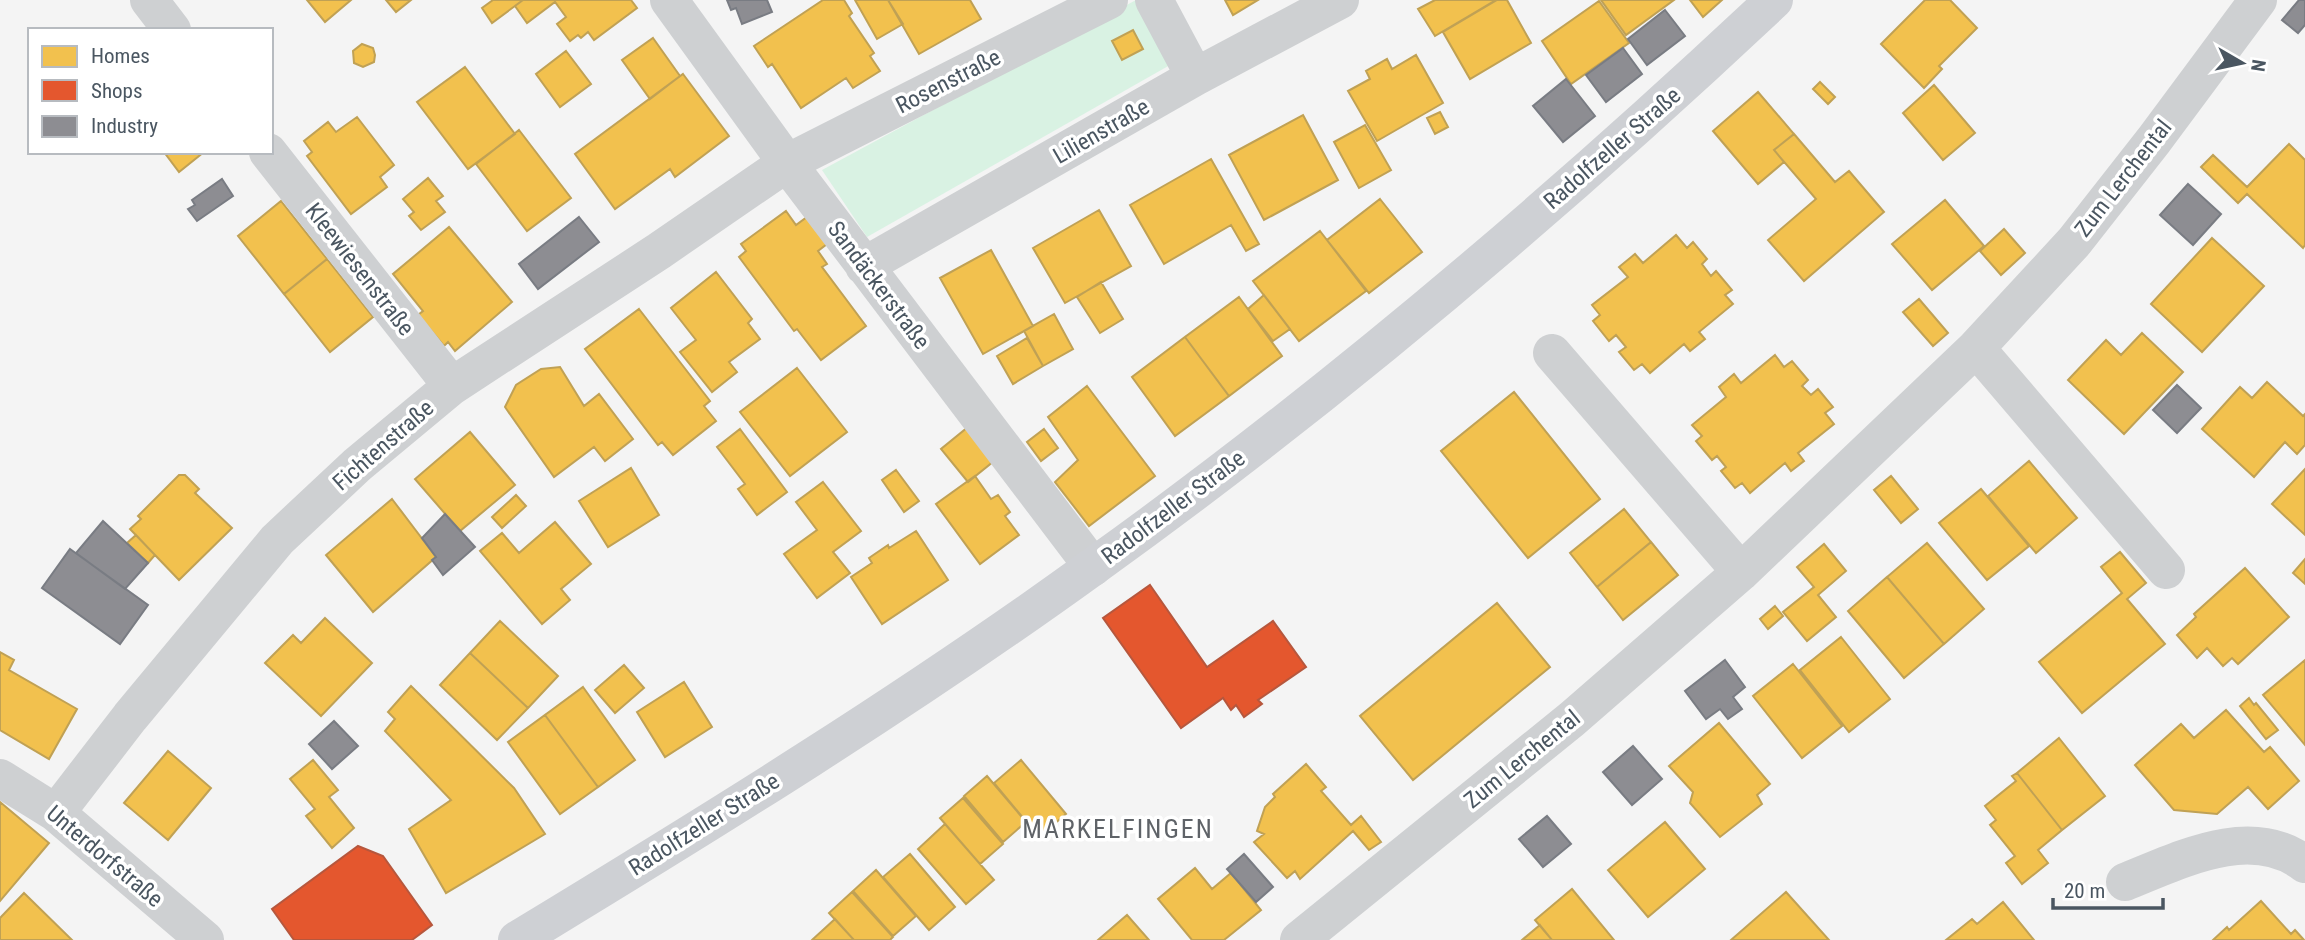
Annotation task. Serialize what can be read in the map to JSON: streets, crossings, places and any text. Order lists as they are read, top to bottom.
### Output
{
  "streets": {
    "street": [
      "Rosenstraße",
      "Lilienstraße",
      "Radolfzeller Straße",
      "Zum Lerchental",
      "Kleewiesenstraße",
      "Sandäckerstraße",
      "Fichtenstraße",
      "Unterdorfstraße"
    ]
  },
  "crossings": [
    ["Rosenstraße", "Sandäckerstraße"],
    ["Rosenstraße", "Fichtenstraße"],
    ["Lilienstraße", "Sandäckerstraße"],
    ["Radolfzeller Straße", "Sandäckerstraße"],
    ["Kleewiesenstraße", "Fichtenstraße"],
    ["Sandäckerstraße", "Fichtenstraße"],
    ["Fichtenstraße", "Unterdorfstraße"]
  ],
  "districts": ["MARKELFINGEN"],
  "legend": ["Homes", "Shops", "Industry"],
  "scale_bar": "20 m",
  "north": "right"
}
